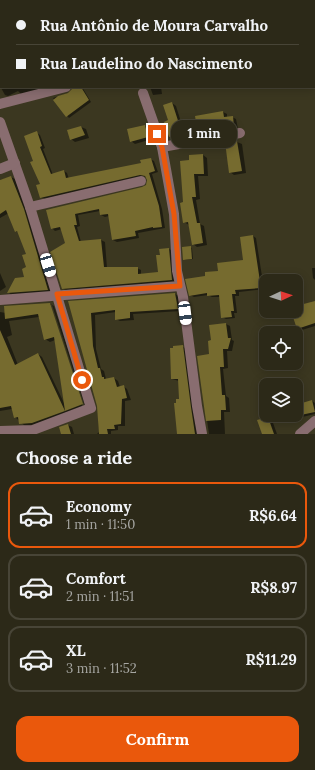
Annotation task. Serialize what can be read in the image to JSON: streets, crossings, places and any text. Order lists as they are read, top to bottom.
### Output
{
  "north": "right",
  "page": {
    "banner": ["Rua Antônio de Moura Carvalho", "Rua Laudelino do Nascimento"],
    "bubble": "1 min",
    "heading": "Choose a ride",
    "list": [
      {
        "name": "Economy",
        "note": "1 min · 11:50",
        "value": "R$6.64"
      },
      {
        "name": "Comfort",
        "note": "2 min · 11:51",
        "value": "R$8.97"
      },
      {
        "name": "XL",
        "note": "3 min · 11:52",
        "value": "R$11.29"
      }
    ],
    "buttons": "Confirm"
  }
}
